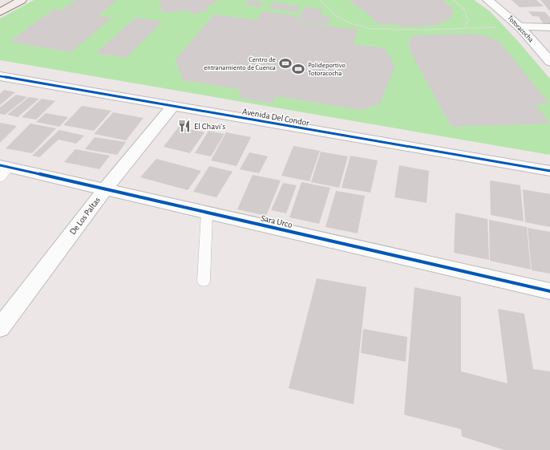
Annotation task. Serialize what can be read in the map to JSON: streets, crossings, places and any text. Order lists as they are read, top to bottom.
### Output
{
  "streets": {
    "street": [
      "Totoracocha",
      "Avenida Del Condor",
      "De Los Paltas",
      "Sara Urco"
    ]
  },
  "crossings": [
    ["Avenida Del Condor", "De Los Paltas"],
    ["De Los Paltas", "Sara Urco"]
  ],
  "places": {
    "sports": ["Centro de entranamiento de Cuenca", "Polideportivo Totoracocha"],
    "restaurant": ["El Chavi's"]
  }
}
